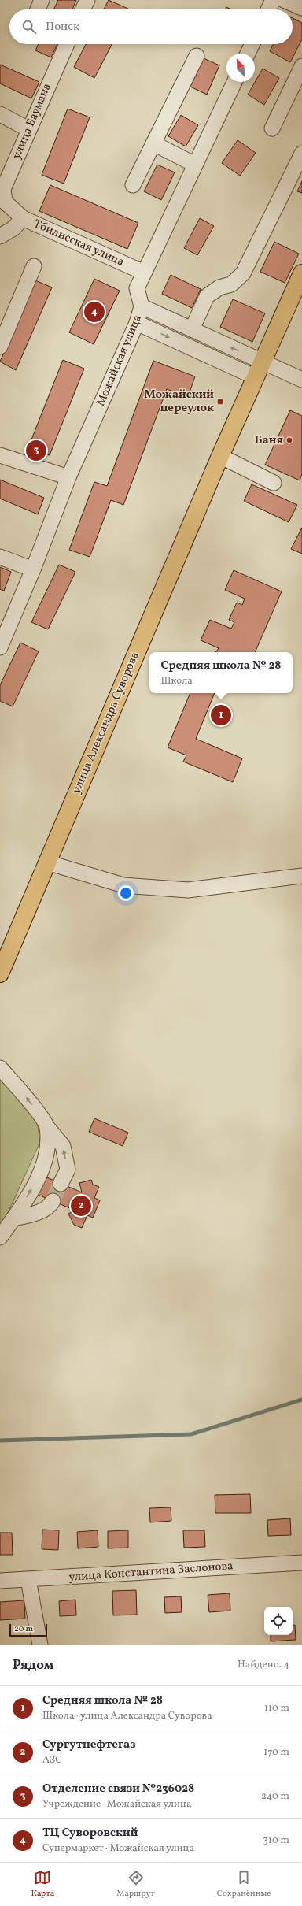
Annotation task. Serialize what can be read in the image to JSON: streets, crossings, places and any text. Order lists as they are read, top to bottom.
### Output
{
  "streets": {
    "main road": ["улица Александра Суворова"],
    "street": [
      "улица Баумана",
      "Тбилисская улица",
      "Можайская улица",
      "улица Константина Заслонова"
    ]
  },
  "crossings": [
    ["улица Баумана", "Тбилисская улица"],
    ["Тбилисская улица", "Можайская улица"]
  ],
  "places": {
    "transit": ["Можайский переулок"],
    "other": ["Баня"]
  },
  "scale_bar": "20 m",
  "north": "top left",
  "page": {
    "search": "Поиск",
    "pins": [
      "4",
      "3",
      "1",
      "2"
    ],
    "popup": ["Средняя школа № 28", "Школа"],
    "scale": "20 m",
    "heading": ["Рядом", "Найдено: 4"],
    "list": [
      {
        "mark": "1",
        "name": "Средняя школа № 28",
        "note": "Школа · улица Александра Суворова",
        "value": "110 m"
      },
      {
        "mark": "2",
        "name": "Сургутнефтегаз",
        "note": "АЗС",
        "value": "170 m"
      },
      {
        "mark": "3",
        "name": "Отделение связи №236028",
        "note": "Учреждение · Можайская улица",
        "value": "240 m"
      },
      {
        "mark": "4",
        "name": "ТЦ Суворовский",
        "note": "Супермаркет · Можайская улица",
        "value": "310 m"
      }
    ],
    "nav": ["Карта", "Маршрут", "Сохранённые"]
  }
}
